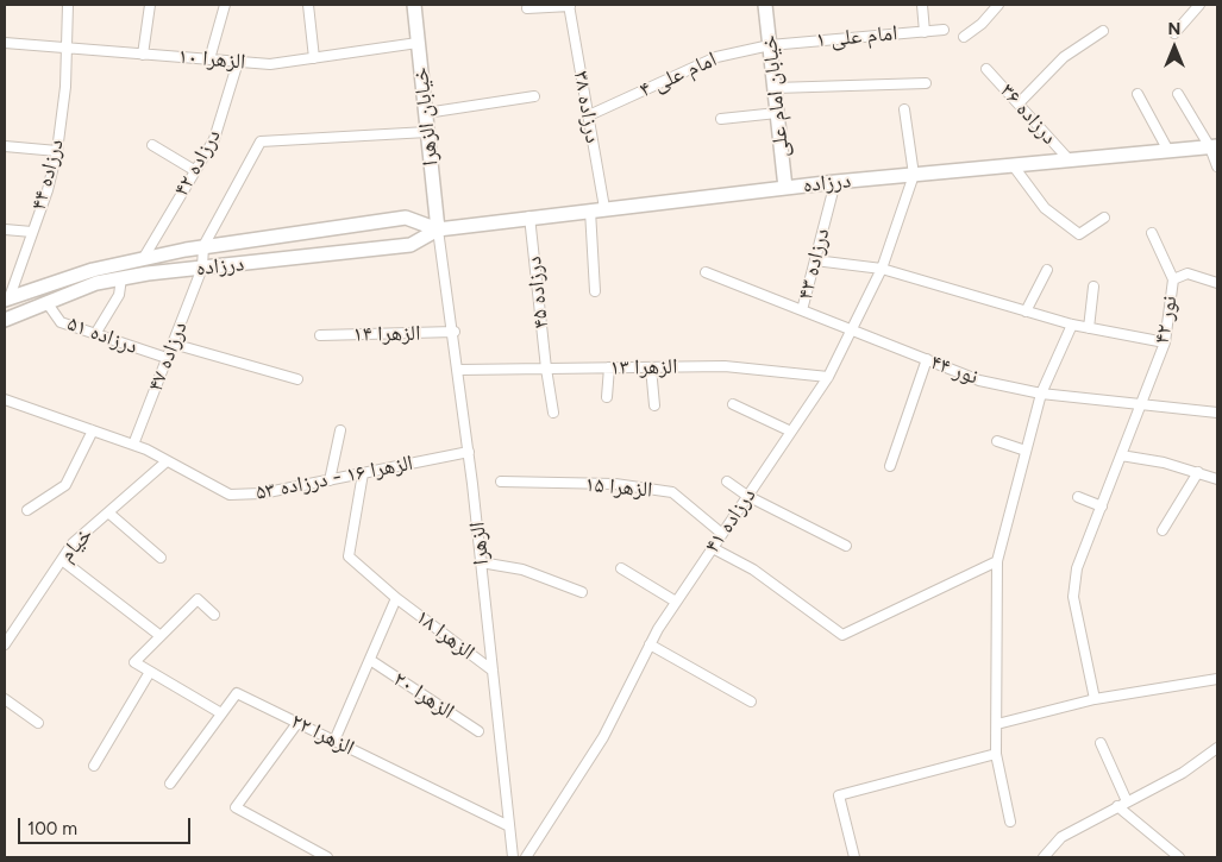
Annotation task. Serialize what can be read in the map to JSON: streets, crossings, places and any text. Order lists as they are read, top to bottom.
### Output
{
  "streets": {
    "main road": ["خیابان امام علی", "خیابان الزهرا", "درزاده"],
    "street": [
      "امام علی ۱",
      "الزهرا ۱۰",
      "امام علی ۴",
      "درزاده ۳۸",
      "درزاده ۳۶",
      "درزاده ۴۲",
      "درزاده ۴۴",
      "درزاده ۴۳",
      "درزاده ۴۵",
      "نور ۴۲",
      "الزهرا ۱۴",
      "درزاده ۵۱",
      "درزاده ۴۷",
      "الزهرا ۱۳",
      "نور ۴۴",
      "الزهرا ۱۶ - درزاده ۵۳",
      "الزهرا ۱۵",
      "درزاده ۴۱",
      "الزهرا",
      "خیام",
      "الزهرا ۱۸",
      "الزهرا ۲۰",
      "الزهرا ۲۲"
    ]
  },
  "crossings": [
    ["امام علی ۱", "امام علی ۴"],
    ["امام علی ۱", "خیابان امام علی"],
    ["الزهرا ۱۰", "خیابان الزهرا"],
    ["الزهرا ۱۰", "درزاده ۴۲"],
    ["الزهرا ۱۰", "درزاده ۴۴"],
    ["امام علی ۴", "خیابان امام علی"],
    ["امام علی ۴", "درزاده ۳۸"],
    ["خیابان امام علی", "درزاده"],
    ["درزاده ۳۸", "درزاده"],
    ["درزاده ۳۶", "درزاده"],
    ["خیابان الزهرا", "درزاده"],
    ["خیابان الزهرا", "الزهرا"],
    ["درزاده ۴۲", "درزاده"],
    ["درزاده ۴۴", "درزاده"],
    ["درزاده", "درزاده ۴۳"],
    ["درزاده", "درزاده ۴۵"],
    ["درزاده", "درزاده ۵۱"],
    ["درزاده", "درزاده ۴۷"],
    ["درزاده", "درزاده ۴۱"],
    ["درزاده", "الزهرا"],
    ["درزاده ۴۳", "نور ۴۴"],
    ["درزاده ۴۵", "الزهرا ۱۳"],
    ["نور ۴۲", "نور ۴۴"],
    ["الزهرا ۱۴", "الزهرا"],
    ["درزاده ۵۱", "درزاده ۴۷"],
    ["درزاده ۴۷", "الزهرا ۱۶ - درزاده ۵۳"],
    ["الزهرا ۱۳", "درزاده ۴۱"],
    ["الزهرا ۱۳", "الزهرا"],
    ["نور ۴۴", "درزاده ۴۱"],
    ["الزهرا ۱۶ - درزاده ۵۳", "الزهرا"],
    ["الزهرا ۱۶ - درزاده ۵۳", "خیام"],
    ["الزهرا ۱۶ - درزاده ۵۳", "الزهرا ۱۸"],
    ["الزهرا ۱۵", "درزاده ۴۱"],
    ["الزهرا", "الزهرا ۱۸"],
    ["الزهرا", "الزهرا ۲۲"]
  ],
  "scale_bar": "100 m",
  "north": "top"
}
